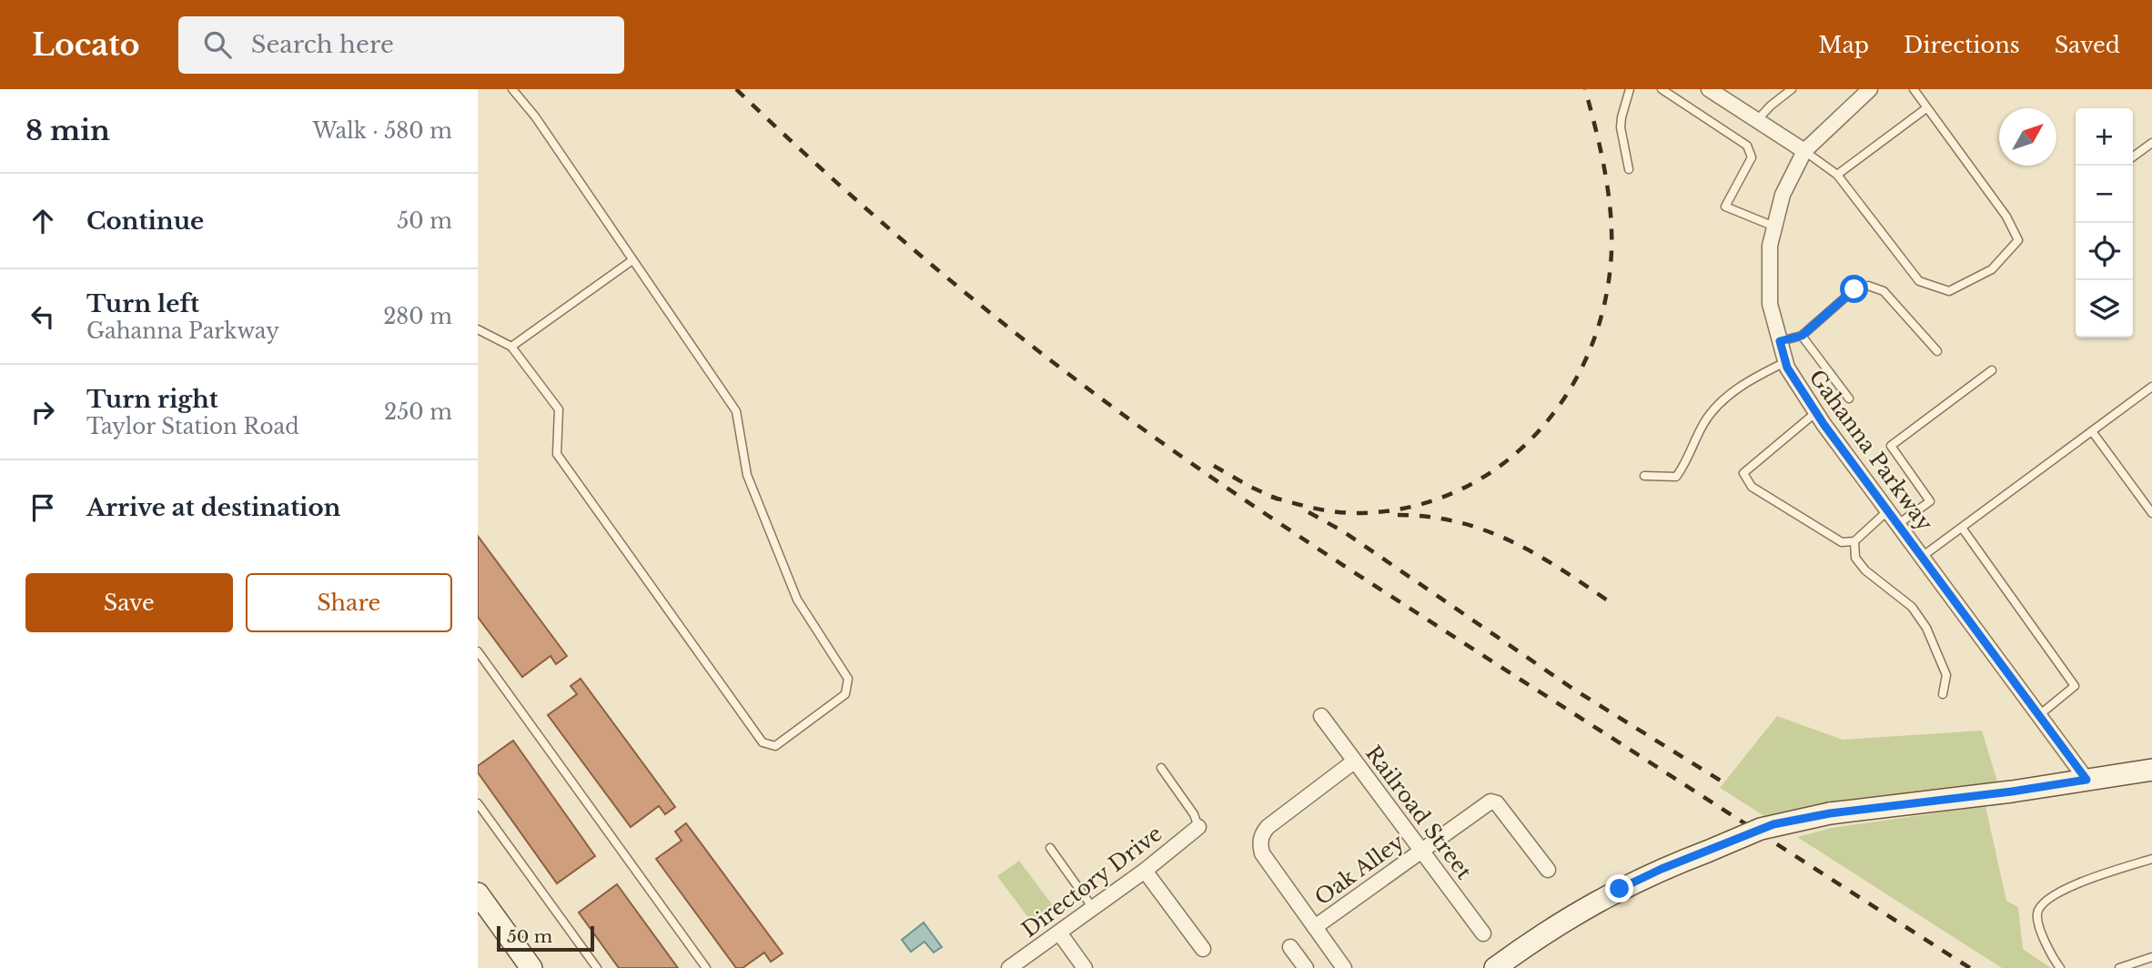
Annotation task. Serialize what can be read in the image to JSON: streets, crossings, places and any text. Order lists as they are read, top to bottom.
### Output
{
  "streets": {
    "street": [
      "Gahanna Parkway",
      "Railroad Street",
      "Oak Alley",
      "Directory Drive"
    ]
  },
  "crossings": [
    ["Railroad Street", "Oak Alley"]
  ],
  "scale_bar": "50 m",
  "north": "top right",
  "page": {
    "header": "Locato",
    "search": "Search here",
    "nav": ["Map", "Directions", "Saved"],
    "heading": ["8 min", "Walk · 580 m"],
    "map_buttons": ["+", "−"],
    "list": [
      ["Continue", "50 m"],
      ["Turn left", "Gahanna Parkway", "280 m"],
      ["Turn right", "Taylor Station Road", "250 m"],
      "Arrive at destination"
    ],
    "buttons": ["Save", "Share"],
    "scale": "50 m"
  }
}
